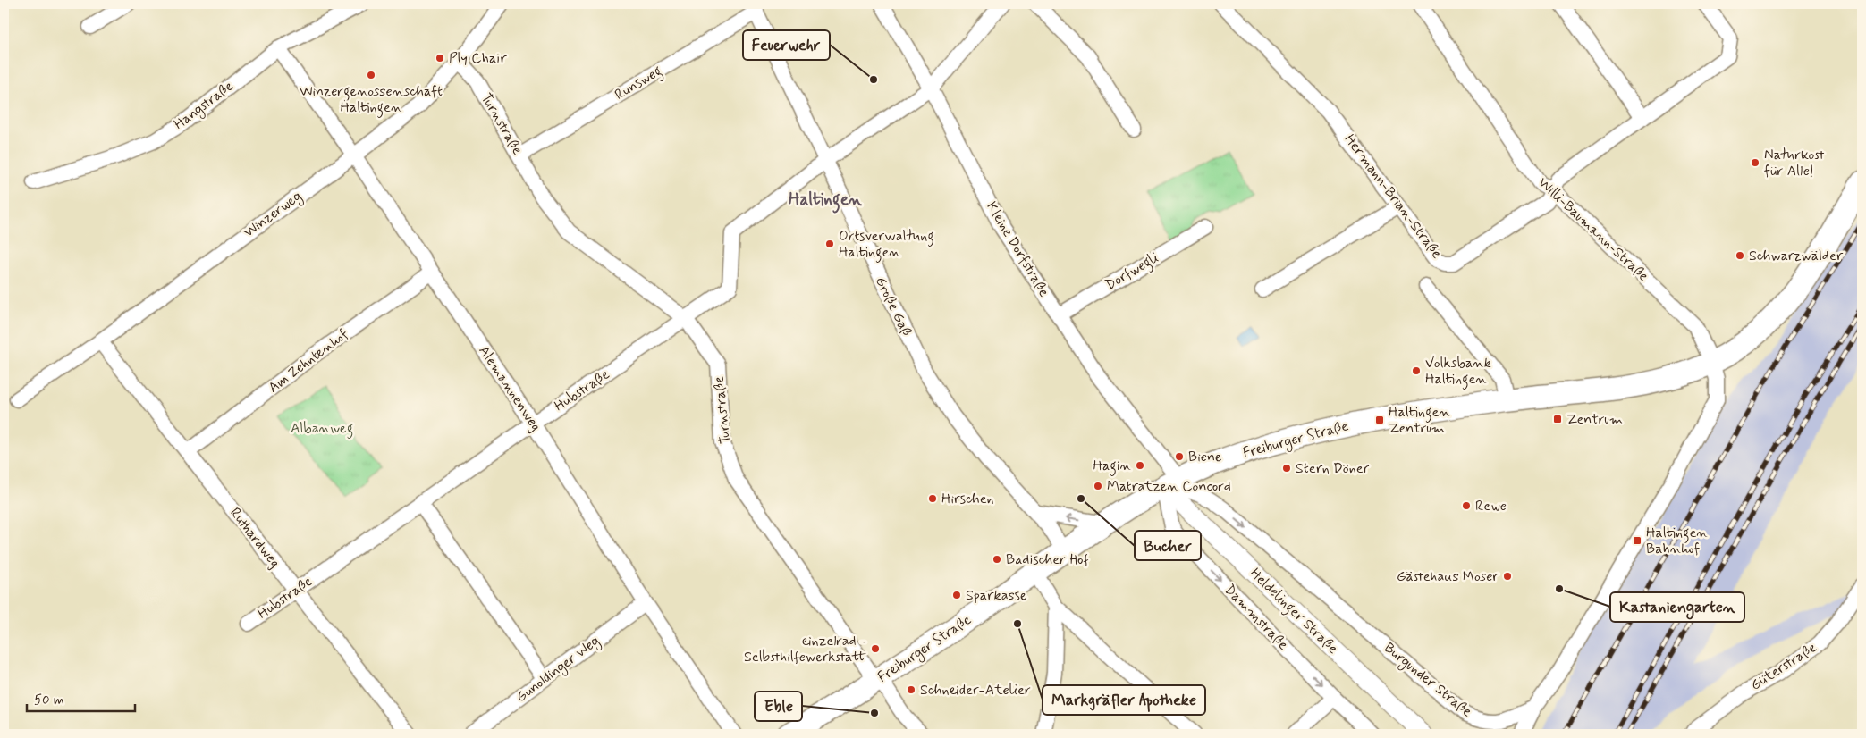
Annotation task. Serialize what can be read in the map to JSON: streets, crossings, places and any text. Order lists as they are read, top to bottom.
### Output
{
  "streets": {
    "main road": ["Freiburger Straße"],
    "street": [
      "Runsweg",
      "Hangstraße",
      "Turnstraße",
      "Hermann-Brian-Straße",
      "Winzerweg",
      "Willi-Baumann-Straße",
      "Kleine Dorfstraße",
      "Dorfwegli",
      "Große Gaß",
      "Am Zehntenhof",
      "Alemannenweg",
      "Hubstraße",
      "Ruthardweg",
      "Heldelinger Straße",
      "Dammstraße",
      "Güterstraße",
      "Gunoldinger Weg",
      "Burgunder Straße"
    ]
  },
  "crossings": [
    ["Runsweg", "Turnstraße"],
    ["Runsweg", "Große Gaß"],
    ["Hangstraße", "Alemannenweg"],
    ["Turnstraße", "Winzerweg"],
    ["Turnstraße", "Hubstraße"],
    ["Turnstraße", "Freiburger Straße"],
    ["Hermann-Brian-Straße", "Willi-Baumann-Straße"],
    ["Winzerweg", "Alemannenweg"],
    ["Winzerweg", "Ruthardweg"],
    ["Willi-Baumann-Straße", "Freiburger Straße"],
    ["Kleine Dorfstraße", "Dorfwegli"],
    ["Kleine Dorfstraße", "Freiburger Straße"],
    ["Kleine Dorfstraße", "Heldelinger Straße"],
    ["Kleine Dorfstraße", "Dammstraße"],
    ["Kleine Dorfstraße", "Burgunder Straße"],
    ["Große Gaß", "Hubstraße"],
    ["Große Gaß", "Freiburger Straße"],
    ["Am Zehntenhof", "Alemannenweg"],
    ["Am Zehntenhof", "Ruthardweg"],
    ["Alemannenweg", "Hubstraße"],
    ["Alemannenweg", "Gunoldinger Weg"],
    ["Hubstraße", "Ruthardweg"],
    ["Freiburger Straße", "Heldelinger Straße"],
    ["Freiburger Straße", "Dammstraße"],
    ["Freiburger Straße", "Burgunder Straße"],
    ["Heldelinger Straße", "Dammstraße"],
    ["Heldelinger Straße", "Burgunder Straße"],
    ["Dammstraße", "Burgunder Straße"]
  ],
  "one_way": ["Dammstraße", "Burgunder Straße"],
  "districts": ["Haltingen"],
  "parks": ["Albanweg"],
  "places": {
    "other": [
      "Ply Chair",
      "Winzergenossenschaft Haltingen",
      "Feuerwehr",
      "Naturkost für Alle!",
      "Ortsverwaltung Haltingen",
      "Schwarzwälder",
      "Volksbank Haltingen",
      "Biene",
      "Hagin",
      "Stern Döner",
      "Matratzen Concord",
      "Hirschen",
      "Bucher",
      "Rewe",
      "Badischer Hof",
      "Gästehaus Moser",
      "Kastaniengarten",
      "Sparkasse",
      "Markgräfler Apotheke",
      "einzelrad - Selbsthilfewerkstatt",
      "Schneider-Atelier",
      "Eble"
    ],
    "transit": ["Zentrum", "Haltingen Zentrum", "Haltingen Bahnhof"]
  },
  "scale_bar": "50 m"
}
